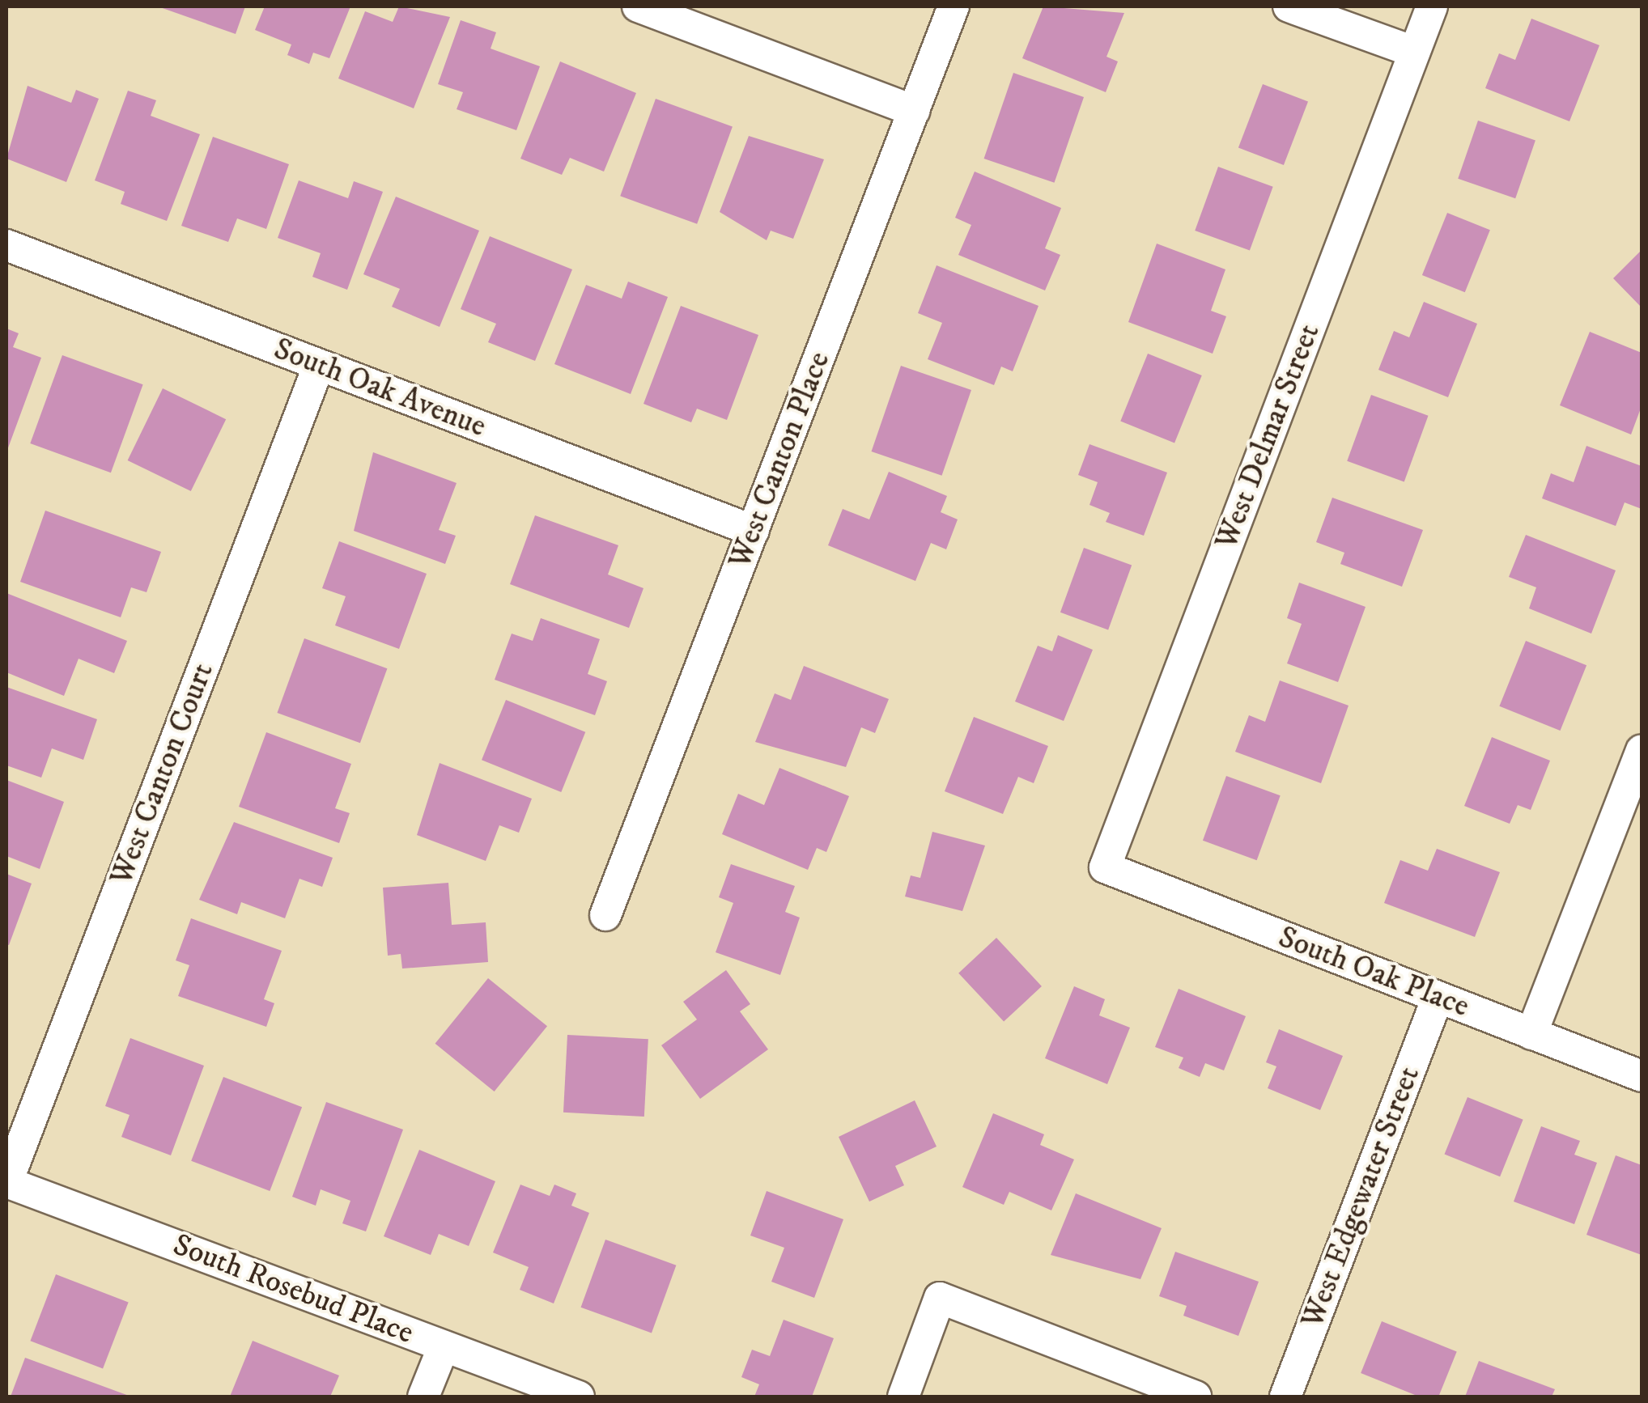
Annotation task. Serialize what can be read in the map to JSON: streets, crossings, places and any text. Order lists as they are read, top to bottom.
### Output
{
  "streets": {
    "street": [
      "South Oak Avenue",
      "West Delmar Street",
      "West Canton Place",
      "West Canton Court",
      "South Oak Place",
      "West Edgewater Street",
      "South Rosebud Place"
    ]
  },
  "crossings": [
    ["South Oak Avenue", "West Canton Place"],
    ["South Oak Avenue", "West Canton Court"],
    ["West Delmar Street", "South Oak Place"],
    ["West Canton Court", "South Rosebud Place"],
    ["South Oak Place", "West Edgewater Street"]
  ]
}
